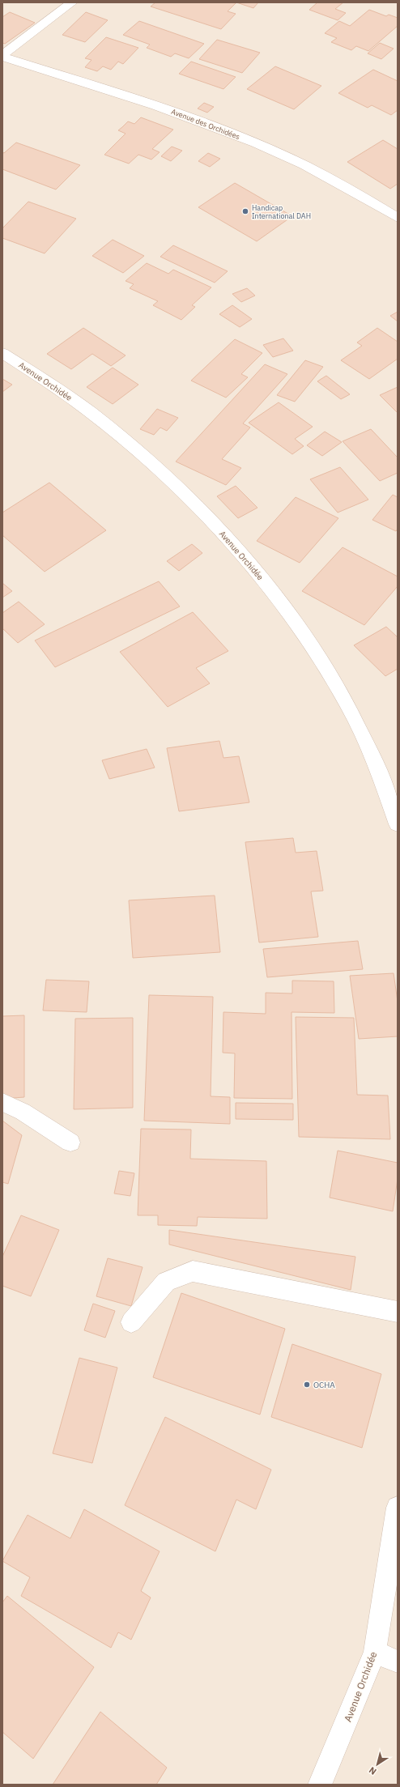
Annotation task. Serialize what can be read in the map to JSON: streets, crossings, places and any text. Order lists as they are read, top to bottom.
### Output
{
  "streets": {
    "street": ["Avenue des Orchidées", "Avenue Orchidée"]
  },
  "places": ["Handicap International DAH", "OCHA"],
  "north": "bottom left"
}
